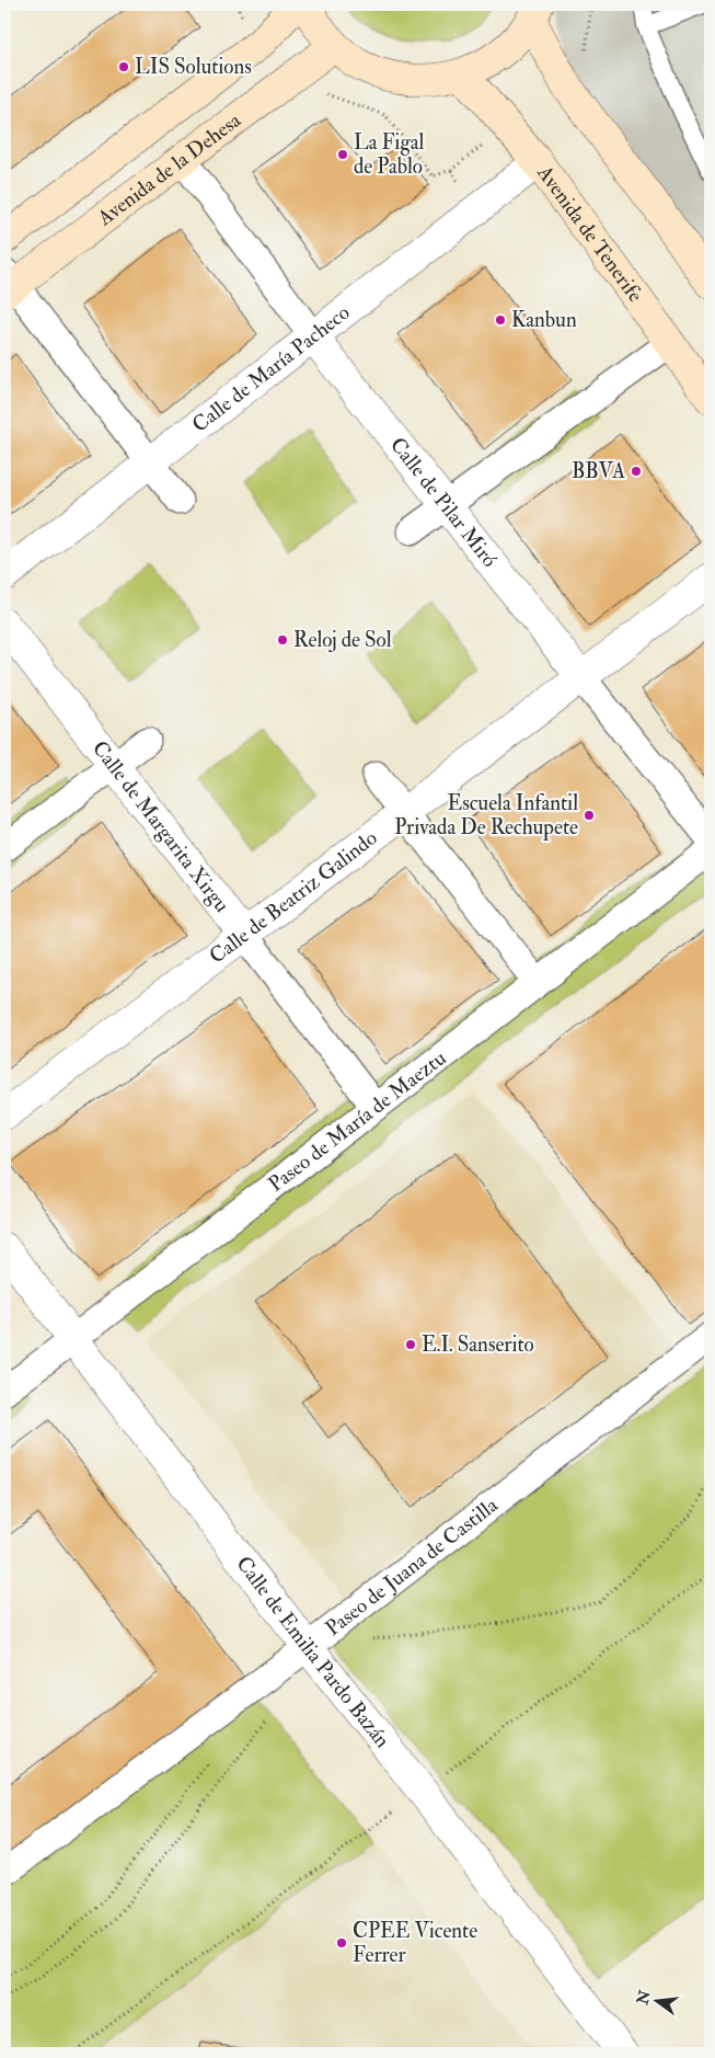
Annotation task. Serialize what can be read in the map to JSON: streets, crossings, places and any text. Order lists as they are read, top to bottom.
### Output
{
  "streets": {
    "main road": ["Avenida de la Dehesa", "Avenida de Tenerife"],
    "street": [
      "Calle de María Pacheco",
      "Calle de Pilar Miró",
      "Calle de Margarita Xirgu",
      "Calle de Beatriz Galindo",
      "Paseo de María de Maeztu",
      "Paseo de Juana de Castilla",
      "Calle de Emilia Pardo Bazán"
    ]
  },
  "crossings": [
    ["Avenida de la Dehesa", "Calle de Pilar Miró"],
    ["Avenida de Tenerife", "Calle de María Pacheco"],
    ["Calle de María Pacheco", "Calle de Pilar Miró"],
    ["Calle de Pilar Miró", "Calle de Beatriz Galindo"],
    ["Calle de Margarita Xirgu", "Calle de Beatriz Galindo"],
    ["Calle de Margarita Xirgu", "Paseo de María de Maeztu"],
    ["Paseo de María de Maeztu", "Calle de Emilia Pardo Bazán"],
    ["Paseo de Juana de Castilla", "Calle de Emilia Pardo Bazán"]
  ],
  "places": [
    "LIS Solutions",
    "La Figal de Pablo",
    "Kanbun",
    "BBVA",
    "Reloj de Sol",
    "Escuela Infantil Privada De Rechupete",
    "E.I. Sanserito",
    "CPEE Vicente Ferrer"
  ],
  "north": "left"
}
